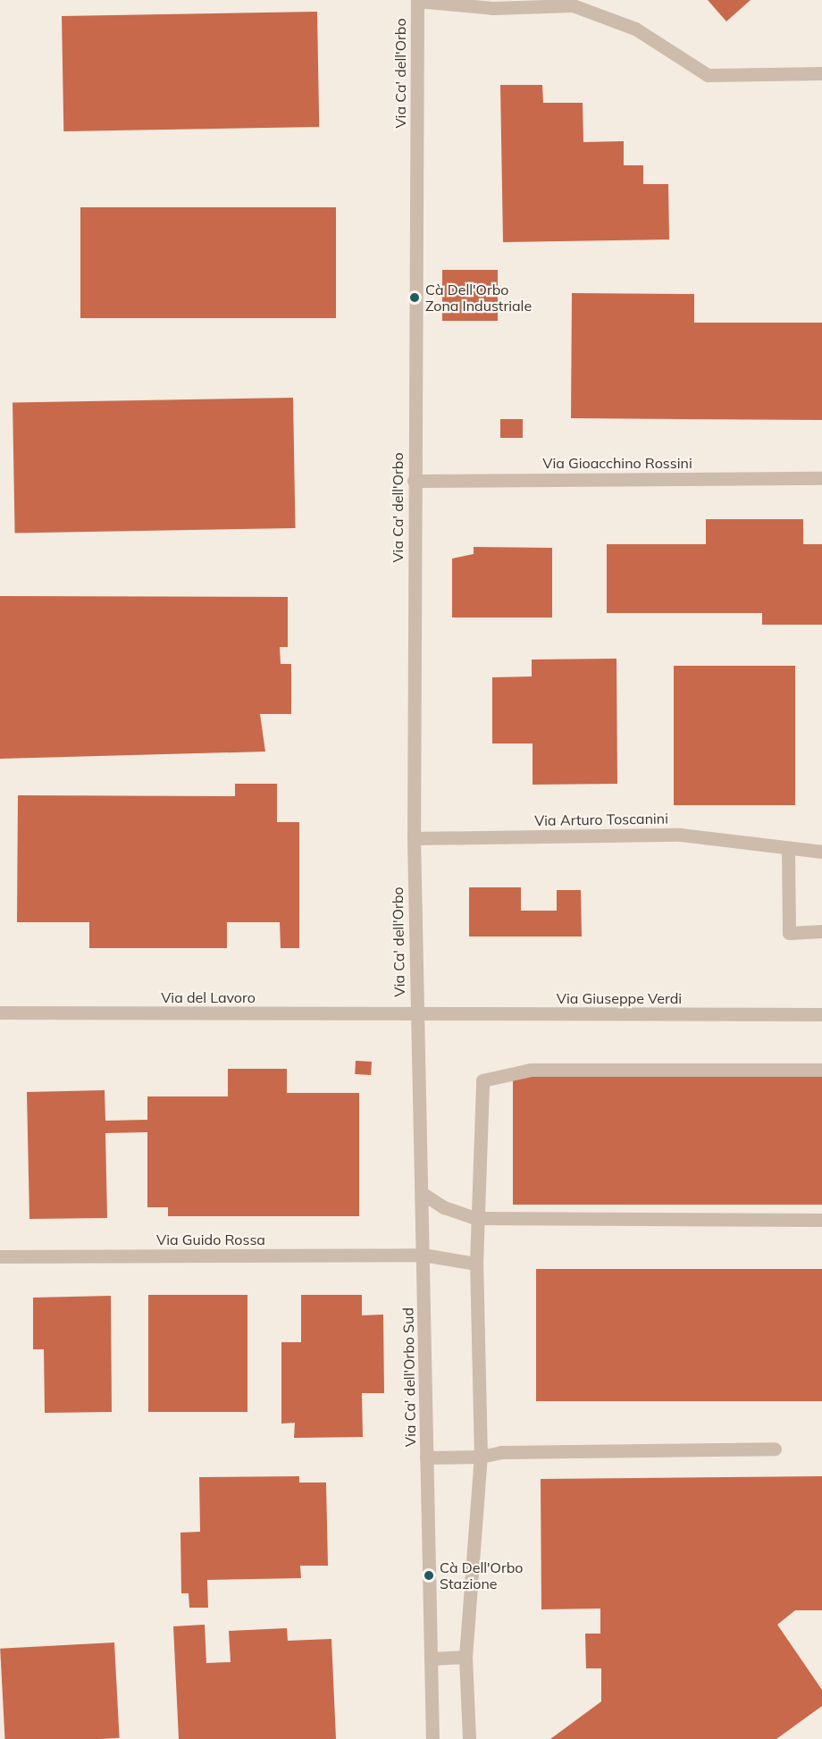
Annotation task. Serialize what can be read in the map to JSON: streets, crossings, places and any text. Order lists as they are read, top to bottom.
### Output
{
  "streets": {
    "street": [
      "Via Ca' dell'Orbo",
      "Via Gioacchino Rossini",
      "Via Arturo Toscanini",
      "Via del Lavoro",
      "Via Giuseppe Verdi",
      "Via Guido Rossa",
      "Via Ca' dell'Orbo Sud"
    ]
  },
  "crossings": [
    ["Via Ca' dell'Orbo", "Via Gioacchino Rossini"],
    ["Via Ca' dell'Orbo", "Via Arturo Toscanini"],
    ["Via Ca' dell'Orbo", "Via del Lavoro"],
    ["Via Ca' dell'Orbo", "Via Giuseppe Verdi"],
    ["Via Ca' dell'Orbo", "Via Ca' dell'Orbo Sud"],
    ["Via del Lavoro", "Via Giuseppe Verdi"],
    ["Via del Lavoro", "Via Ca' dell'Orbo Sud"],
    ["Via Giuseppe Verdi", "Via Ca' dell'Orbo Sud"],
    ["Via Guido Rossa", "Via Ca' dell'Orbo Sud"]
  ],
  "places": ["Cà Dell'Orbo Zona Industriale", "Cà Dell'Orbo Stazione"]
}
